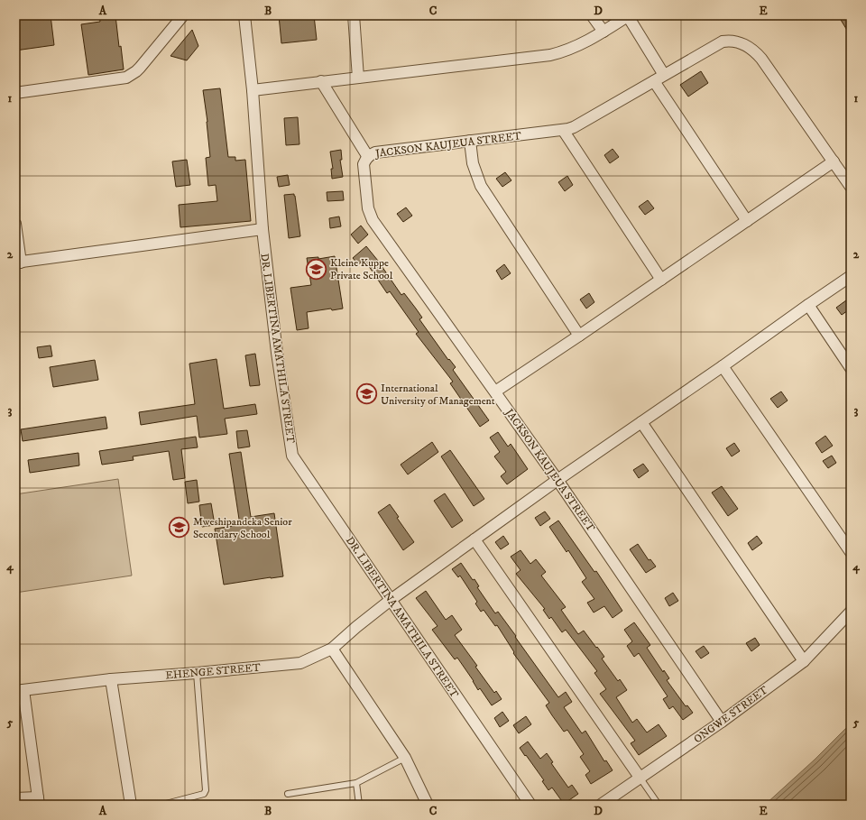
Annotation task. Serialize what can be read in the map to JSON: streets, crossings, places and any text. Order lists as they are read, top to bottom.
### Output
{
  "streets": {
    "street": [
      "JACKSON KAUJEUA STREET",
      "DR. LIBERTINA AMATHILA STREET",
      "EHENGE STREET",
      "ONGWE STREET"
    ]
  },
  "crossings": [
    ["JACKSON KAUJEUA STREET", "EHENGE STREET"],
    ["JACKSON KAUJEUA STREET", "ONGWE STREET"],
    ["DR. LIBERTINA AMATHILA STREET", "EHENGE STREET"]
  ],
  "places": {
    "school or university": ["Kleine Kuppe Private School", "International University of Management", "Mweshipandeka Senior Secondary School"]
  },
  "grid": {
    "columns": [
      "A",
      "B",
      "C",
      "D",
      "E"
    ],
    "rows": [
      "1",
      "2",
      "3",
      "4",
      "5"
    ]
  }
}
